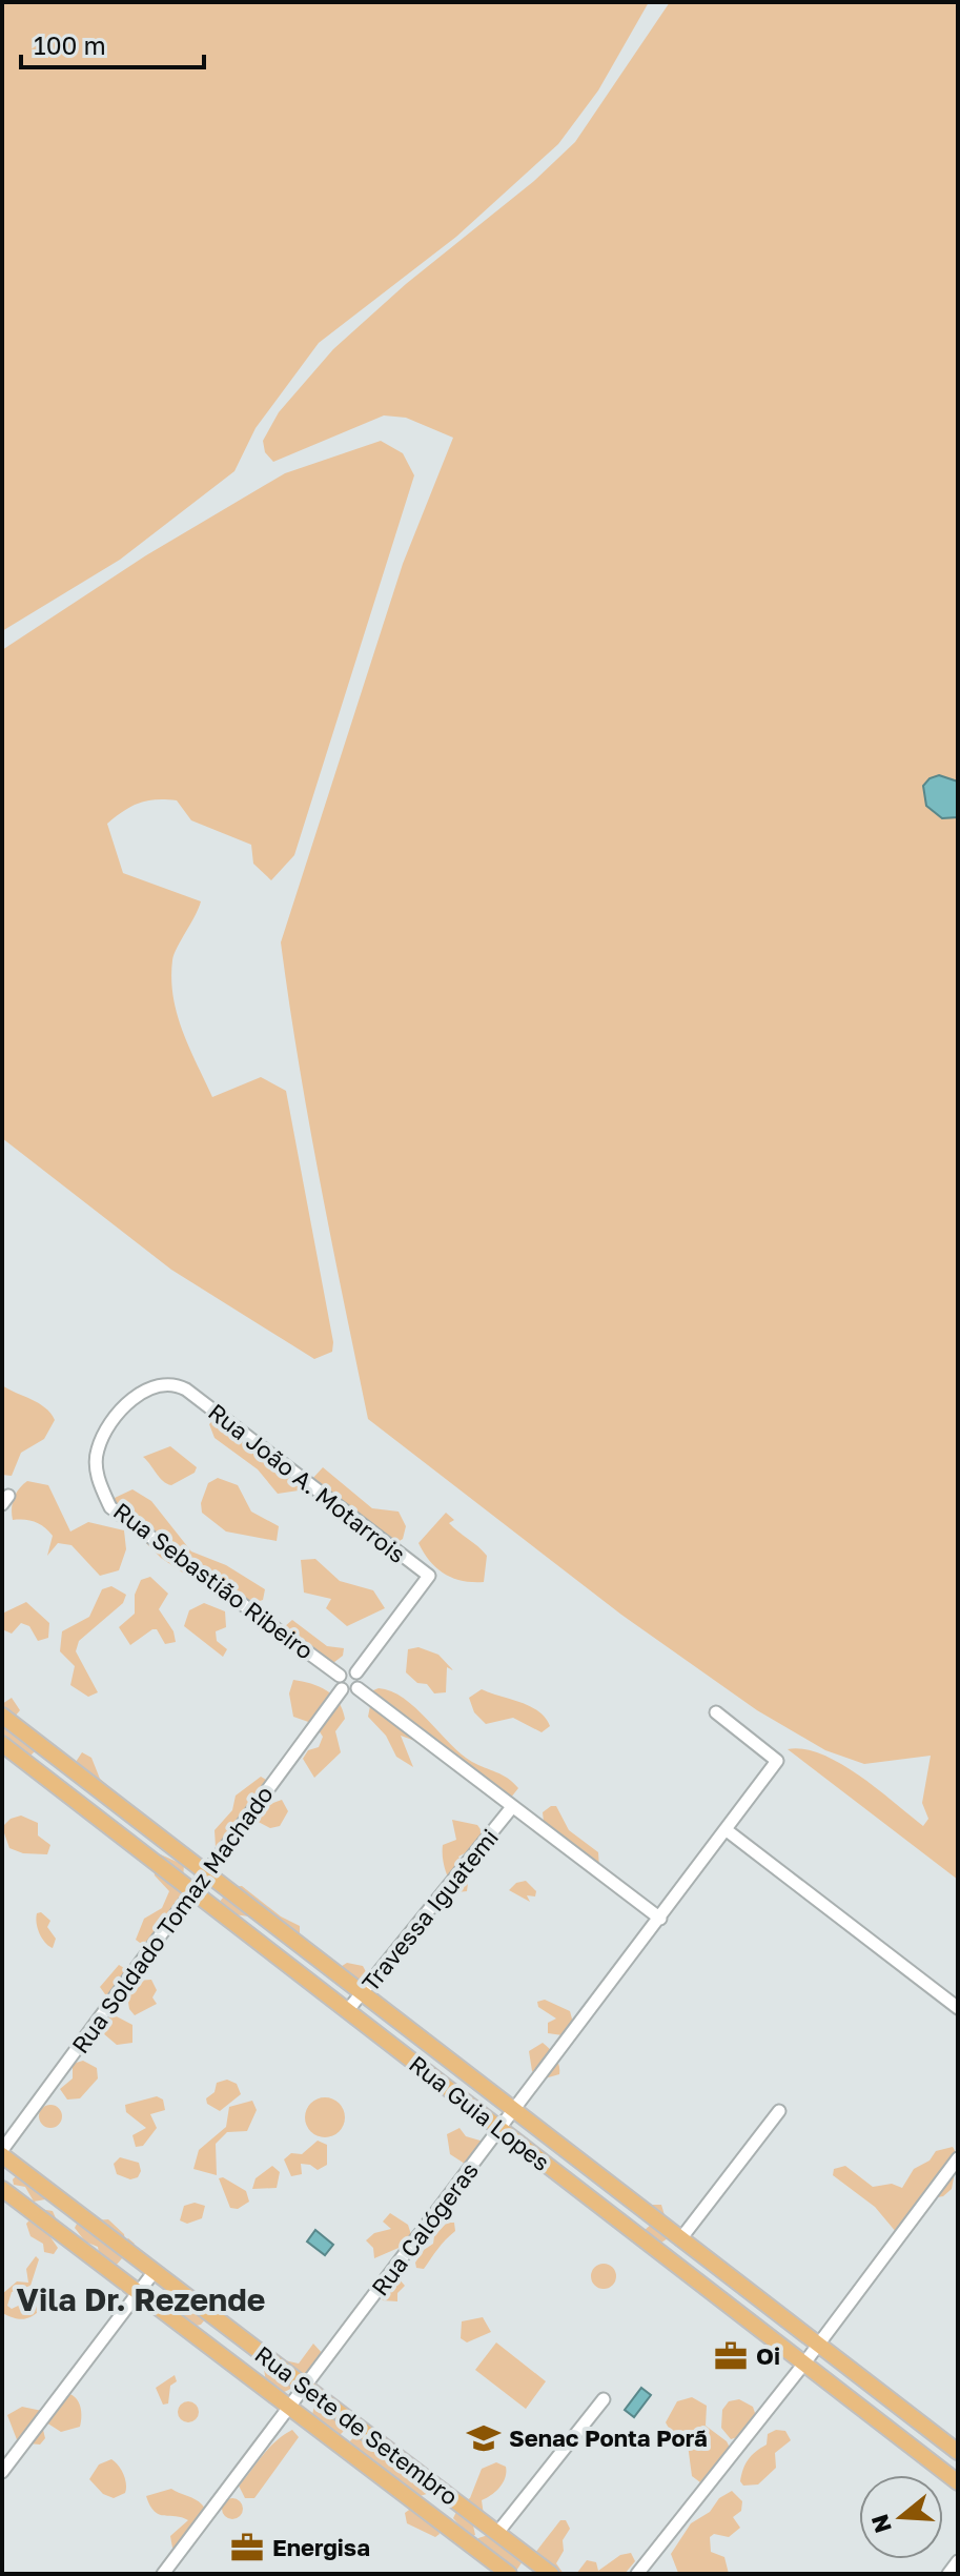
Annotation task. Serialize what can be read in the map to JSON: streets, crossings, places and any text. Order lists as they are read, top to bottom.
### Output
{
  "streets": {
    "main road": ["Rua Guia Lopes", "Rua Sete de Setembro"],
    "street": [
      "Rua João A. Motarrois",
      "Rua Sebastião Ribeiro",
      "Travessa Iguatemi",
      "Rua Soldado Tomaz Machado",
      "Rua Calógeras"
    ]
  },
  "crossings": [
    ["Rua João A. Motarrois", "Rua Sebastião Ribeiro"],
    ["Rua Sebastião Ribeiro", "Rua Soldado Tomaz Machado"],
    ["Travessa Iguatemi", "Rua Guia Lopes"],
    ["Rua Soldado Tomaz Machado", "Rua Guia Lopes"],
    ["Rua Soldado Tomaz Machado", "Rua Sete de Setembro"],
    ["Rua Guia Lopes", "Rua Calógeras"],
    ["Rua Calógeras", "Rua Sete de Setembro"]
  ],
  "districts": ["Vila Dr. Rezende"],
  "places": {
    "office": ["Oi", "Energisa"],
    "school or university": ["Senac Ponta Porã"]
  },
  "scale_bar": "100 m",
  "north": "left"
}
